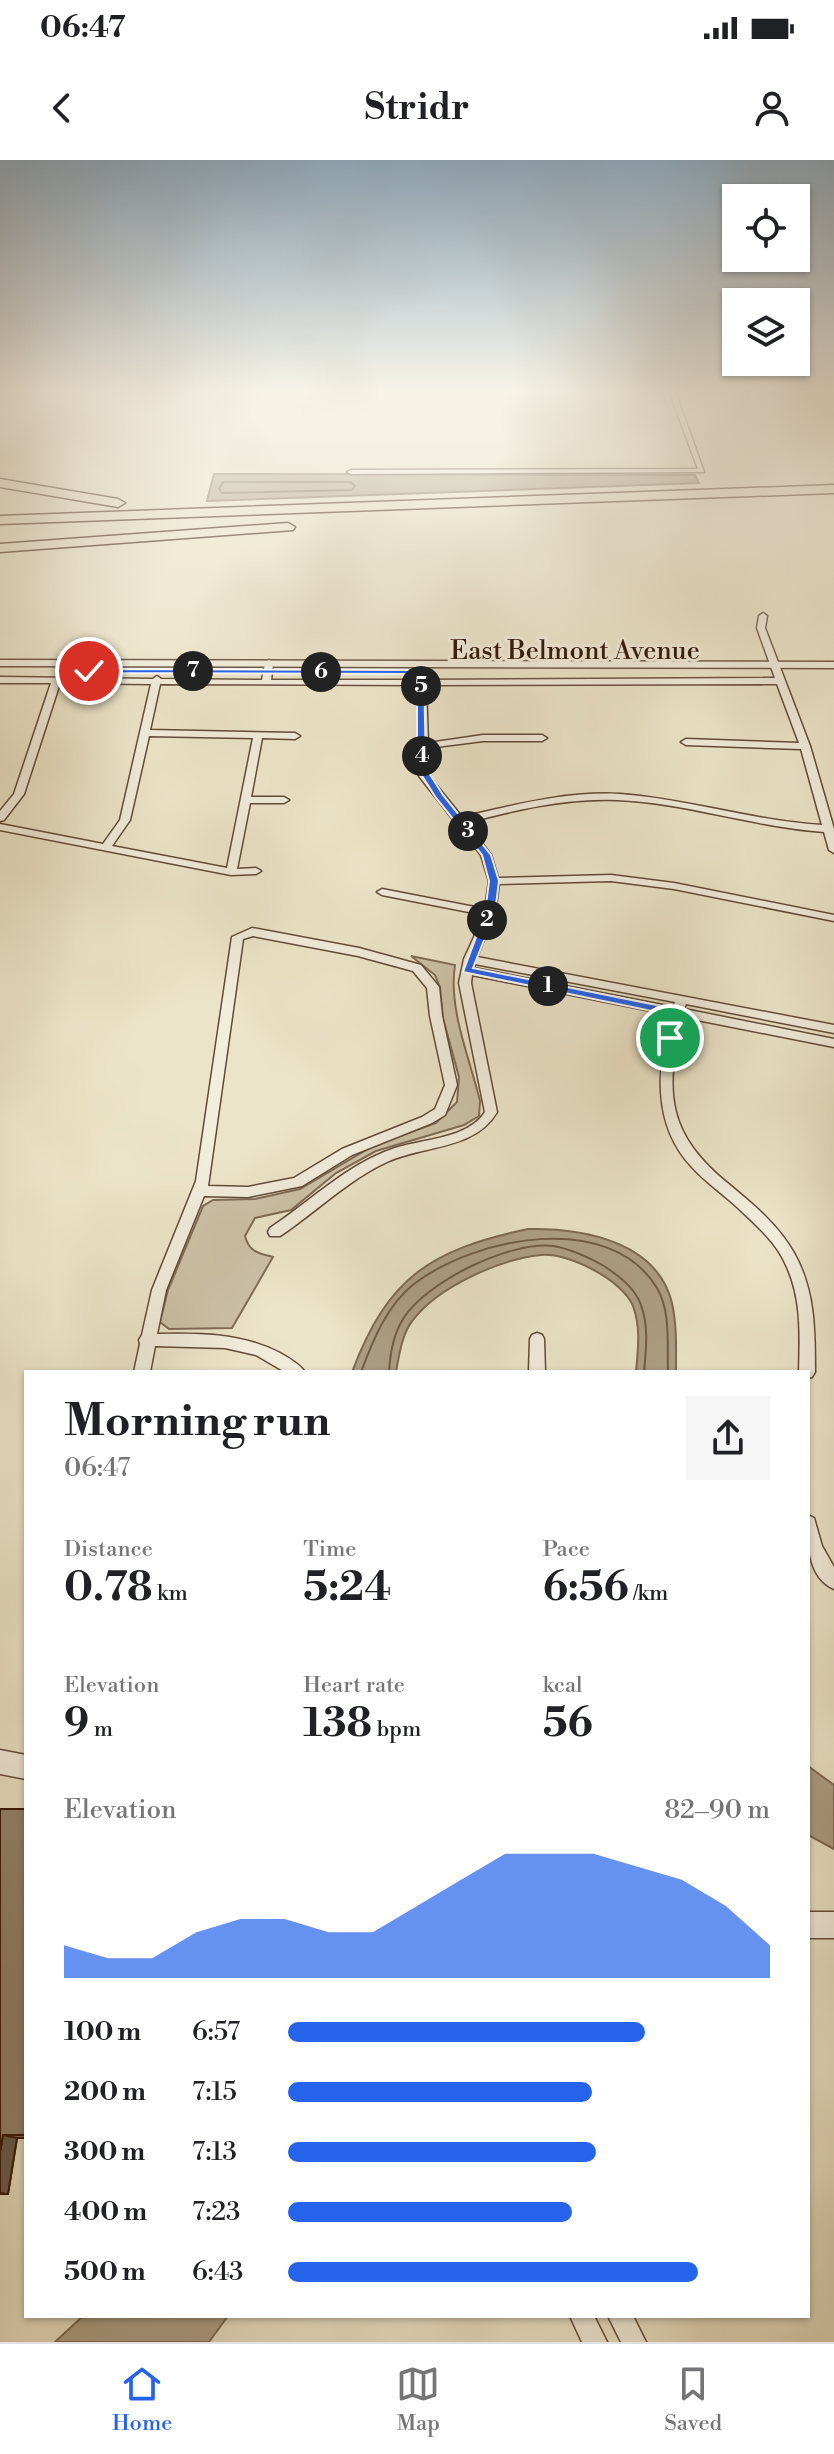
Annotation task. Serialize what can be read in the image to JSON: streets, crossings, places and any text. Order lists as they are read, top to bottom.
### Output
{
  "streets": {
    "street": ["East Belmont Avenue"]
  },
  "page": {
    "status": "06:47",
    "header": "Stridr",
    "pins": [
      "7",
      "6",
      "5",
      "4",
      "3",
      "2",
      "1"
    ],
    "heading": ["Morning run", "06:47"],
    "stats": [
      ["Distance", "0.78 km"],
      ["Time", "5:24"],
      ["Pace", "6:56 /km"],
      ["Elevation", "9 m"],
      ["Heart rate", "138 bpm"],
      ["kcal", "56"]
    ],
    "chart": ["Elevation", "82–90 m"],
    "list": [
      {
        "name": "100 m",
        "note": "6:57"
      },
      {
        "name": "200 m",
        "note": "7:15"
      },
      {
        "name": "300 m",
        "note": "7:13"
      },
      {
        "name": "400 m",
        "note": "7:23"
      },
      {
        "name": "500 m",
        "note": "6:43"
      }
    ],
    "tabs": ["Home", "Map", "Saved"]
  }
}
